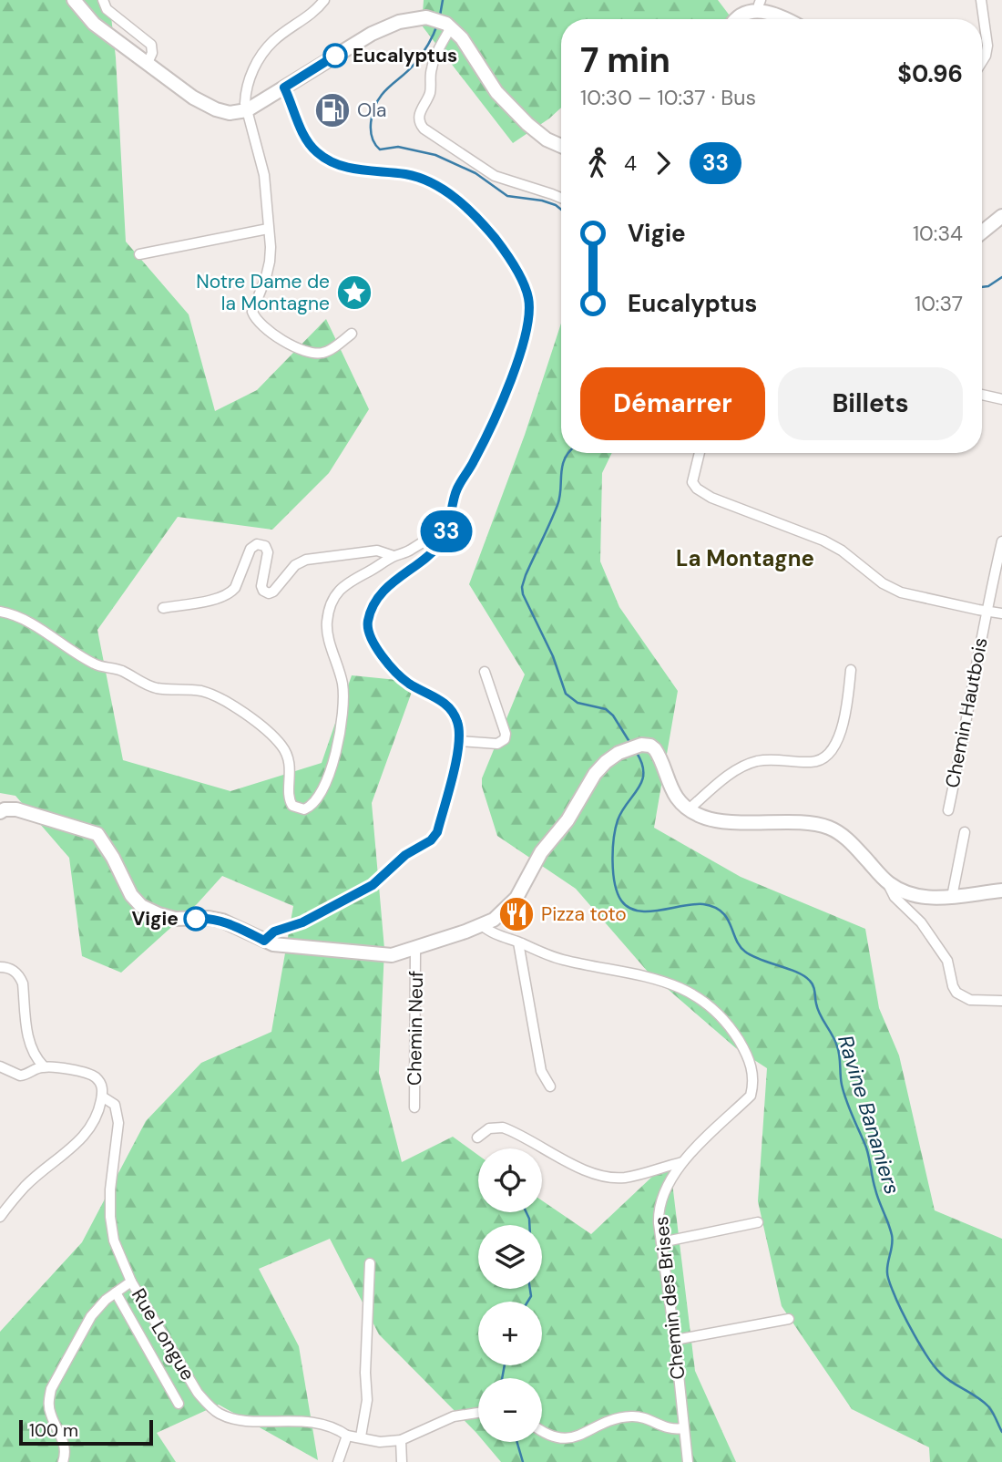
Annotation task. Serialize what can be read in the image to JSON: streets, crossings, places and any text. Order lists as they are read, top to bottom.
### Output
{
  "streets": {
    "street": [
      "Chemin Hautbois",
      "Chemin Neuf",
      "Chemin des Brises",
      "Rue Longue"
    ]
  },
  "districts": ["La Montagne"],
  "water": ["Ravine Bananiers"],
  "places": {
    "other": ["Eucalyptus", "Vigie"],
    "fuel station": ["Ola"],
    "place": ["Notre Dame de la Montagne"],
    "restaurant": ["Pizza toto"]
  },
  "lines": ["bus line 33"],
  "scale_bar": "100 m",
  "page": {
    "on_map": "33",
    "heading": ["7 min", "10:30 – 10:37 · Bus", "$0.96"],
    "legs": ["4", "33"],
    "list": [
      {
        "name": "Vigie",
        "value": "10:34"
      },
      {
        "name": "Eucalyptus",
        "value": "10:37"
      }
    ],
    "buttons": ["Démarrer", "Billets"],
    "map_buttons": ["+", "−"],
    "scale": "100 m"
  }
}
